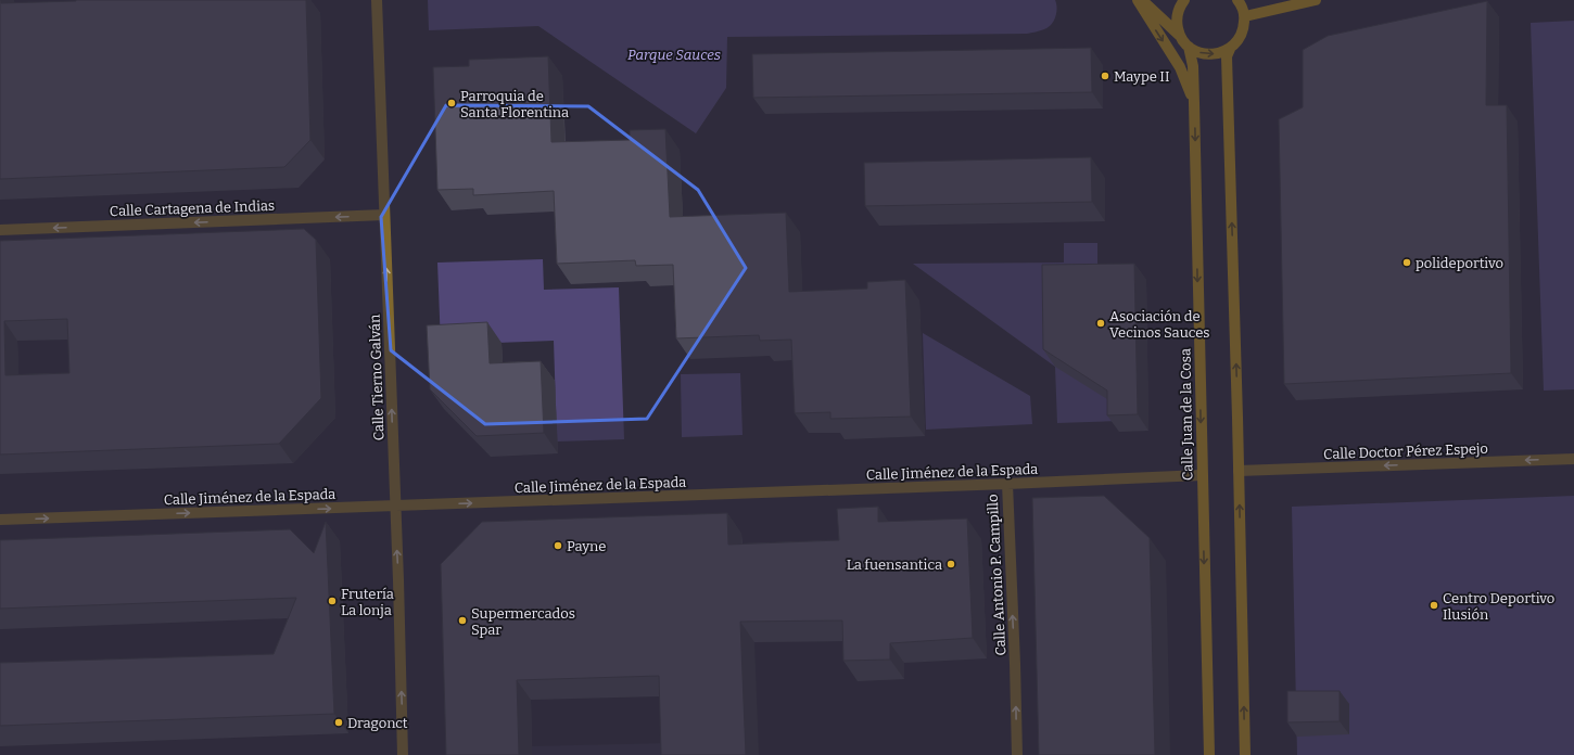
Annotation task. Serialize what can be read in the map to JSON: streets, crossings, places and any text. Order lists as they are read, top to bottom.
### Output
{
  "streets": {
    "main road": ["Calle Juan de la Cosa"],
    "street": [
      "Calle Cartagena de Indias",
      "Calle Tierno Galván",
      "Calle Doctor Pérez Espejo",
      "Calle Jiménez de la Espada",
      "Calle Antonio P. Campillo"
    ]
  },
  "crossings": [
    ["Calle Cartagena de Indias", "Calle Tierno Galván"],
    ["Calle Tierno Galván", "Calle Jiménez de la Espada"],
    ["Calle Juan de la Cosa", "Calle Jiménez de la Espada"],
    ["Calle Jiménez de la Espada", "Calle Antonio P. Campillo"]
  ],
  "one_way": [
    "Calle Cartagena de Indias",
    "Calle Tierno Galván",
    "Calle Doctor Pérez Espejo",
    "Calle Jiménez de la Espada",
    "Calle Antonio P. Campillo"
  ],
  "parks": ["Parque Sauces"],
  "places": [
    "Maype II",
    "Parroquia de Santa Florentina",
    "polideportivo",
    "Asociación de Vecinos Sauces",
    "Payne",
    "La fuensantica",
    "Frutería La lonja",
    "Centro Deportivo Ilusión",
    "Supermercados Spar",
    "Dragonct"
  ]
}
